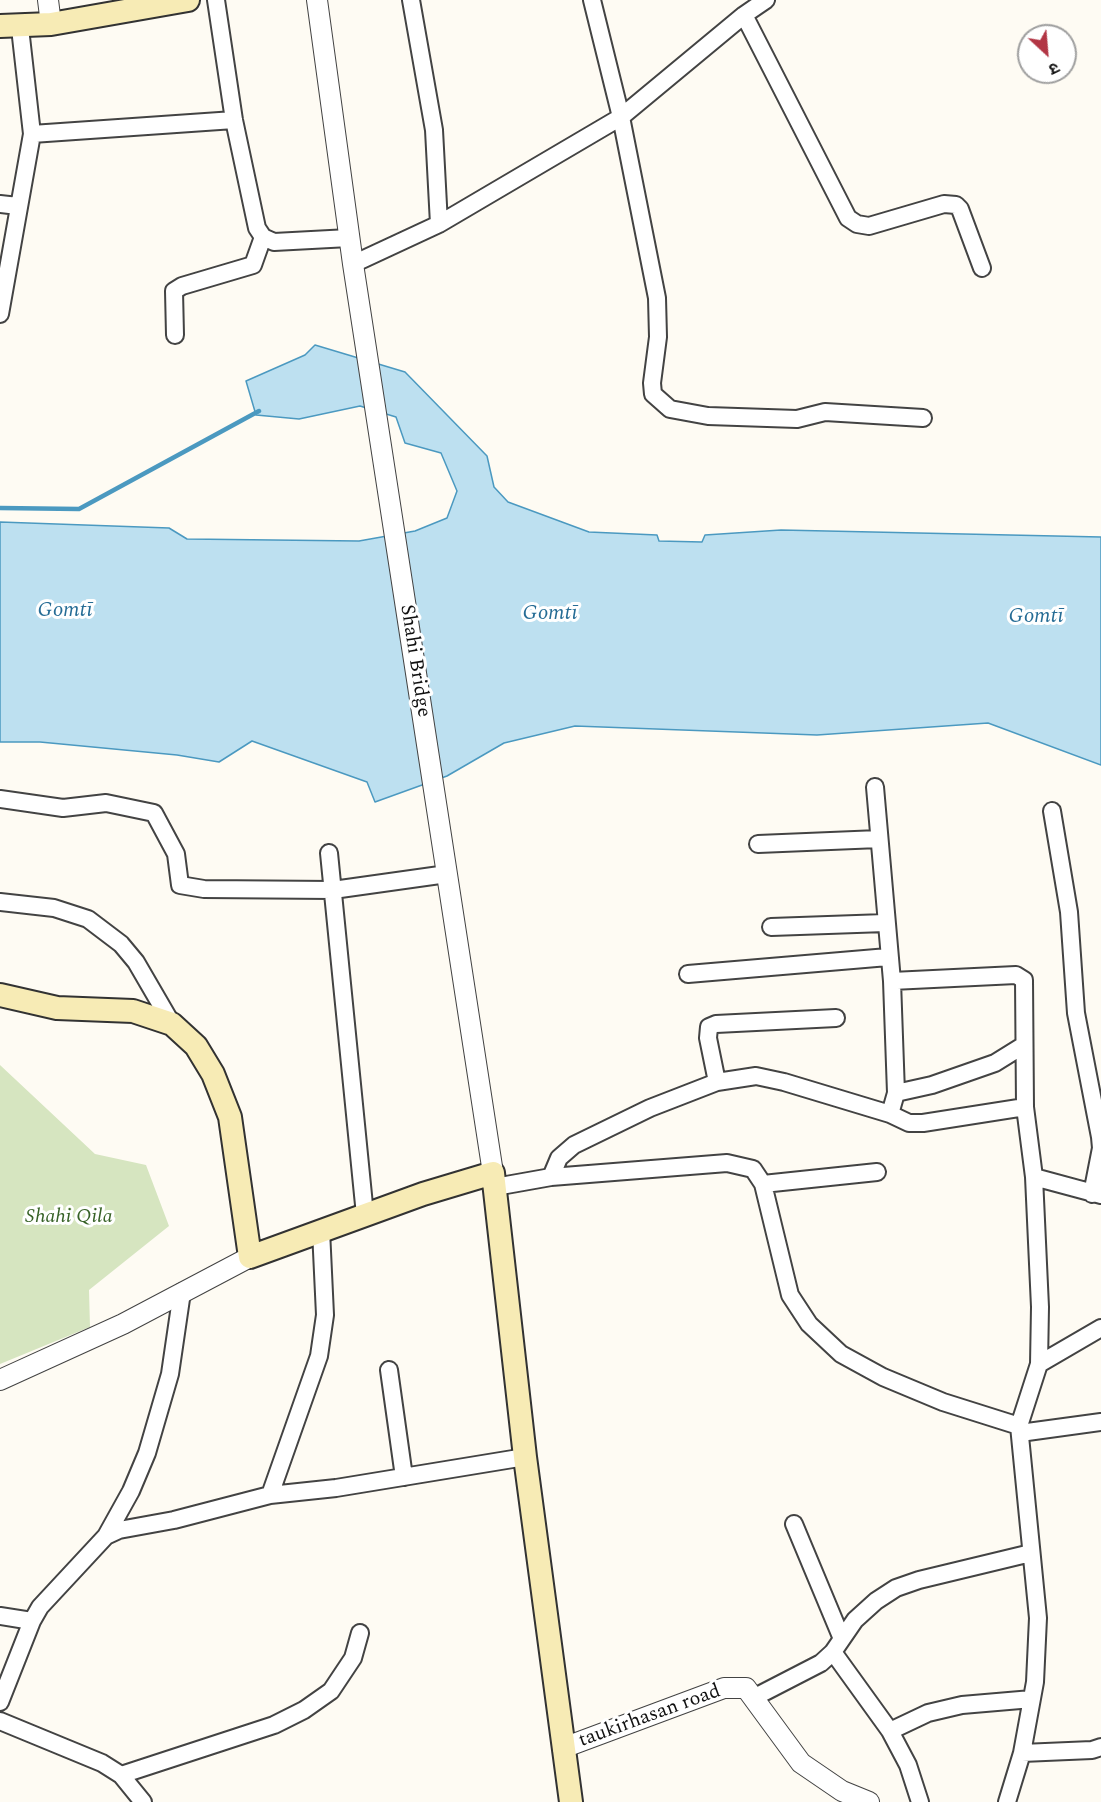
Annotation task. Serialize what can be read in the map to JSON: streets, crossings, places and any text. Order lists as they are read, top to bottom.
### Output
{
  "streets": {
    "street": ["Shahi Bridge", "taukirhasan road"]
  },
  "water": ["Gomtī"],
  "parks": ["Shahi Qila"],
  "north": "bottom right"
}
